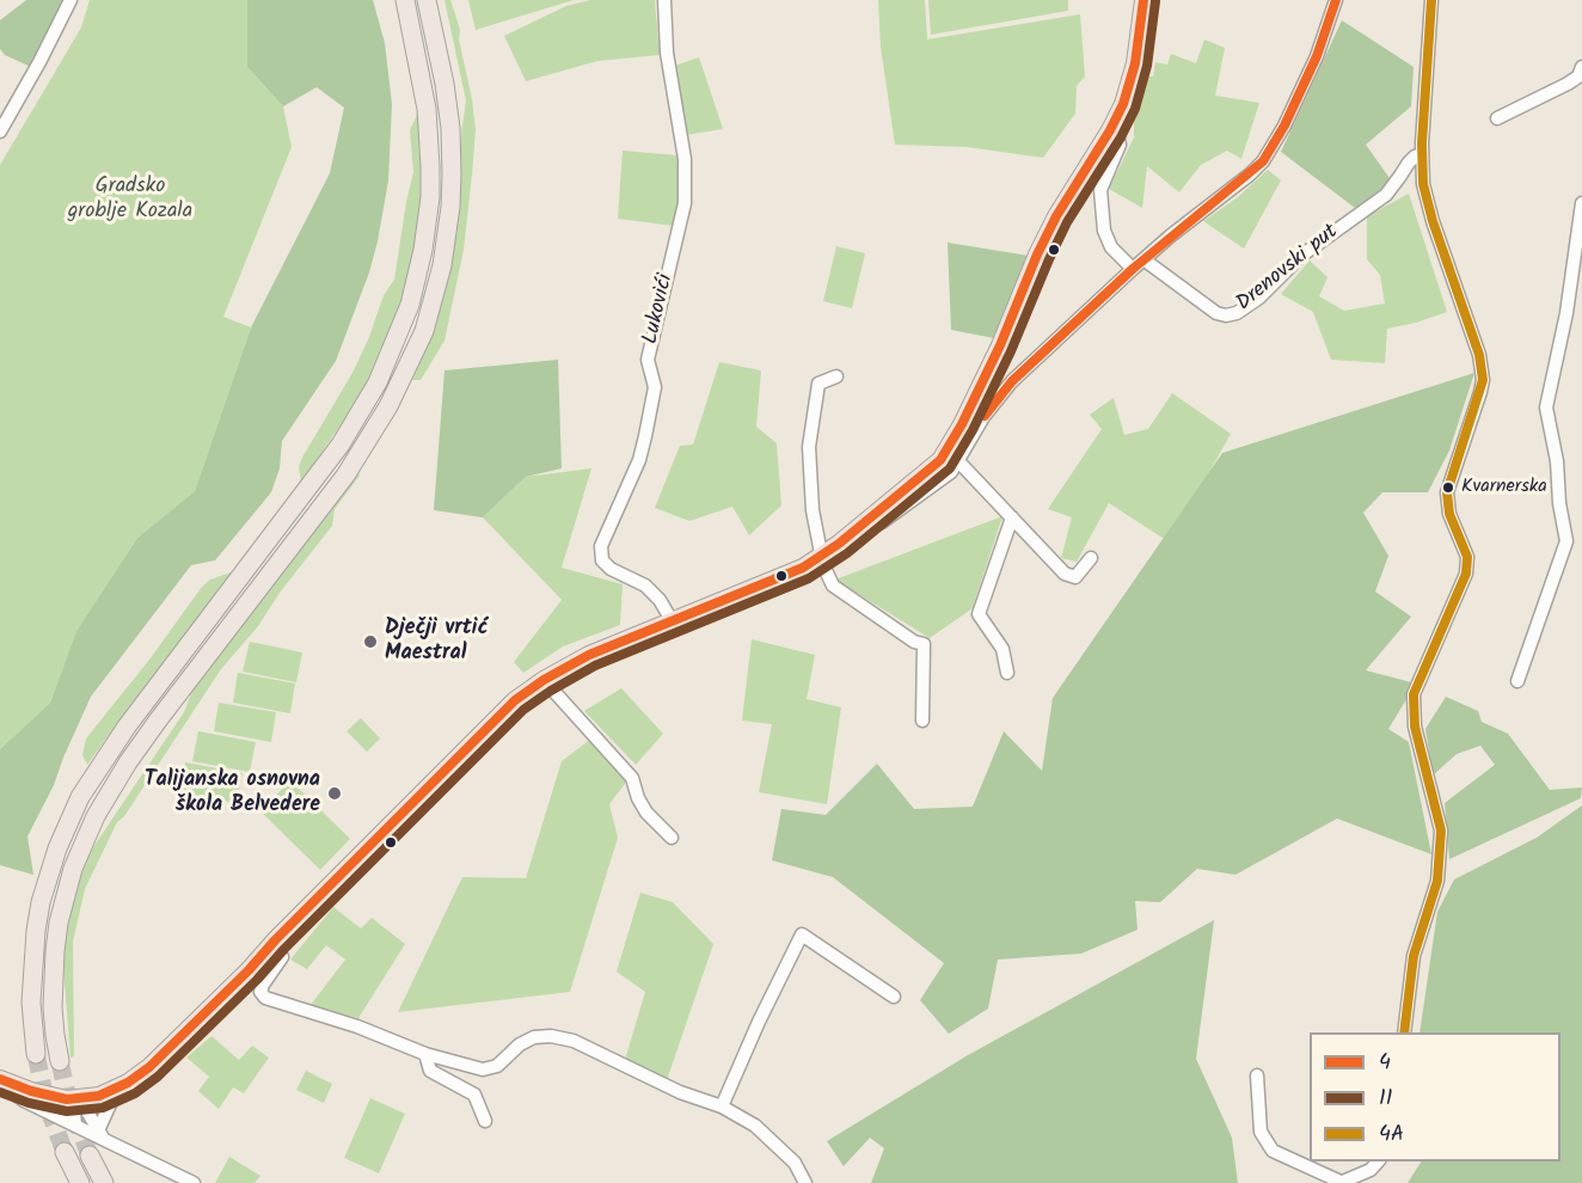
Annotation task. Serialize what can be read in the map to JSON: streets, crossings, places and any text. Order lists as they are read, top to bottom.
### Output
{
  "streets": {
    "street": ["Drenovski put", "Lukovići"]
  },
  "parks": ["Gradsko groblje Kozala"],
  "places": ["Kvarnerska", "Dječji vrtić Maestral", "Talijanska osnovna škola Belvedere"],
  "lines": ["transit line 4", "transit line 4A", "transit line 11"],
  "legend": ["4", "11", "4A"]
}
